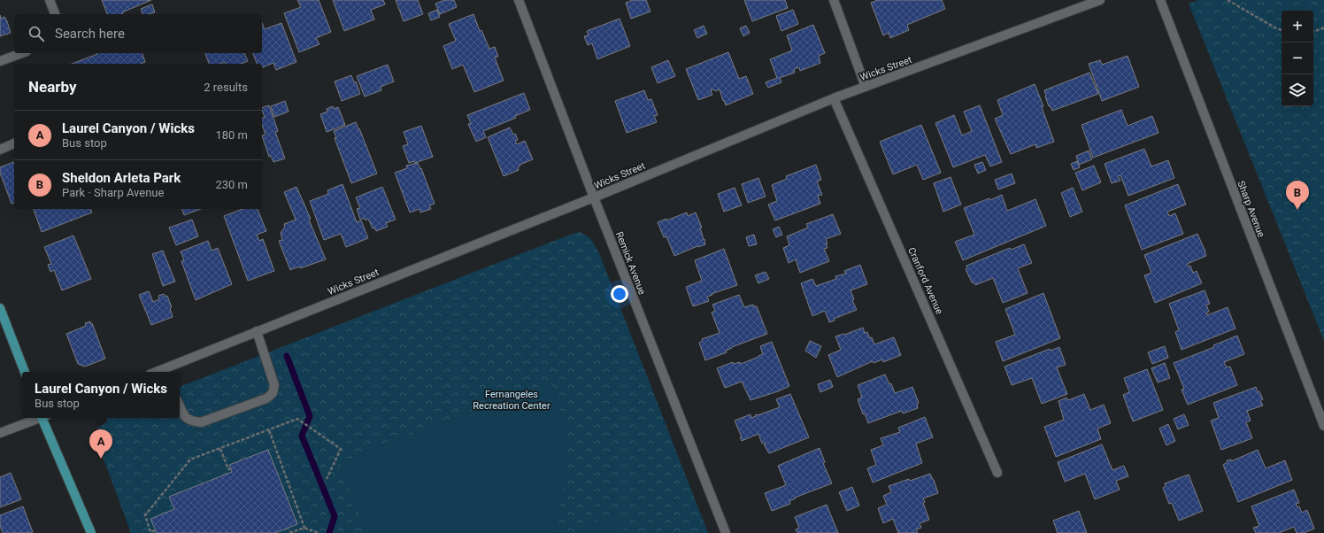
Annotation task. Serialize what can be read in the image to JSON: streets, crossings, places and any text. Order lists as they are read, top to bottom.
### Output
{
  "streets": {
    "street": [
      "Wicks Street",
      "Sharp Avenue",
      "Remick Avenue",
      "Cranford Avenue"
    ]
  },
  "crossings": [
    ["Wicks Street", "Remick Avenue"],
    ["Wicks Street", "Cranford Avenue"]
  ],
  "parks": ["Fernangeles Recreation Center"],
  "page": {
    "map_buttons": ["+", "−"],
    "search": "Search here",
    "heading": ["Nearby", "2 results"],
    "list": [
      {
        "mark": "A",
        "name": "Laurel Canyon / Wicks",
        "note": "Bus stop",
        "value": "180 m"
      },
      {
        "mark": "B",
        "name": "Sheldon Arleta Park",
        "note": "Park · Sharp Avenue",
        "value": "230 m"
      }
    ],
    "pins": ["B", "A"],
    "popup": ["Laurel Canyon / Wicks", "Bus stop"]
  }
}
